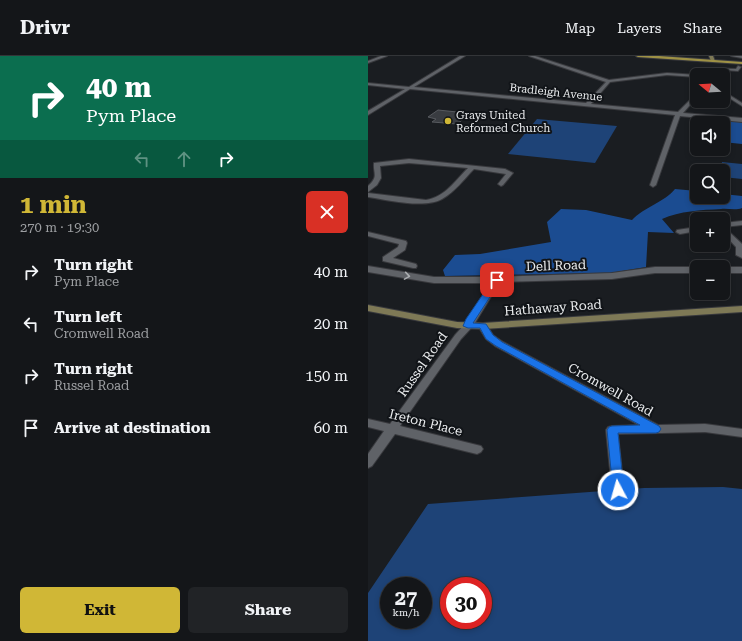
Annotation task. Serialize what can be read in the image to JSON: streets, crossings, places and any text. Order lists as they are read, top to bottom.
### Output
{
  "streets": {
    "street": [
      "Bradleigh Avenue",
      "Dell Road",
      "Hathaway Road",
      "Russel Road",
      "Cromwell Road",
      "Ireton Place"
    ]
  },
  "crossings": [
    ["Dell Road", "Russel Road"],
    ["Hathaway Road", "Russel Road"],
    ["Hathaway Road", "Cromwell Road"],
    ["Russel Road", "Ireton Place"]
  ],
  "one_way": ["Dell Road"],
  "places": ["Grays United Reformed Church"],
  "north": "left",
  "page": {
    "header": "Drivr",
    "nav": ["Map", "Layers", "Share"],
    "turn": ["40 m", "Pym Place"],
    "map_buttons": ["+", "−"],
    "heading": ["1 min", "270 m · 19:30"],
    "list": [
      {
        "name": "Turn right",
        "note": "Pym Place",
        "value": "40 m"
      },
      {
        "name": "Turn left",
        "note": "Cromwell Road",
        "value": "20 m"
      },
      {
        "name": "Turn right",
        "note": "Russel Road",
        "value": "150 m"
      },
      {
        "name": "Arrive at destination",
        "value": "60 m"
      }
    ],
    "speed": "27 km/h",
    "limit": "30",
    "buttons": ["Exit", "Share"]
  }
}
